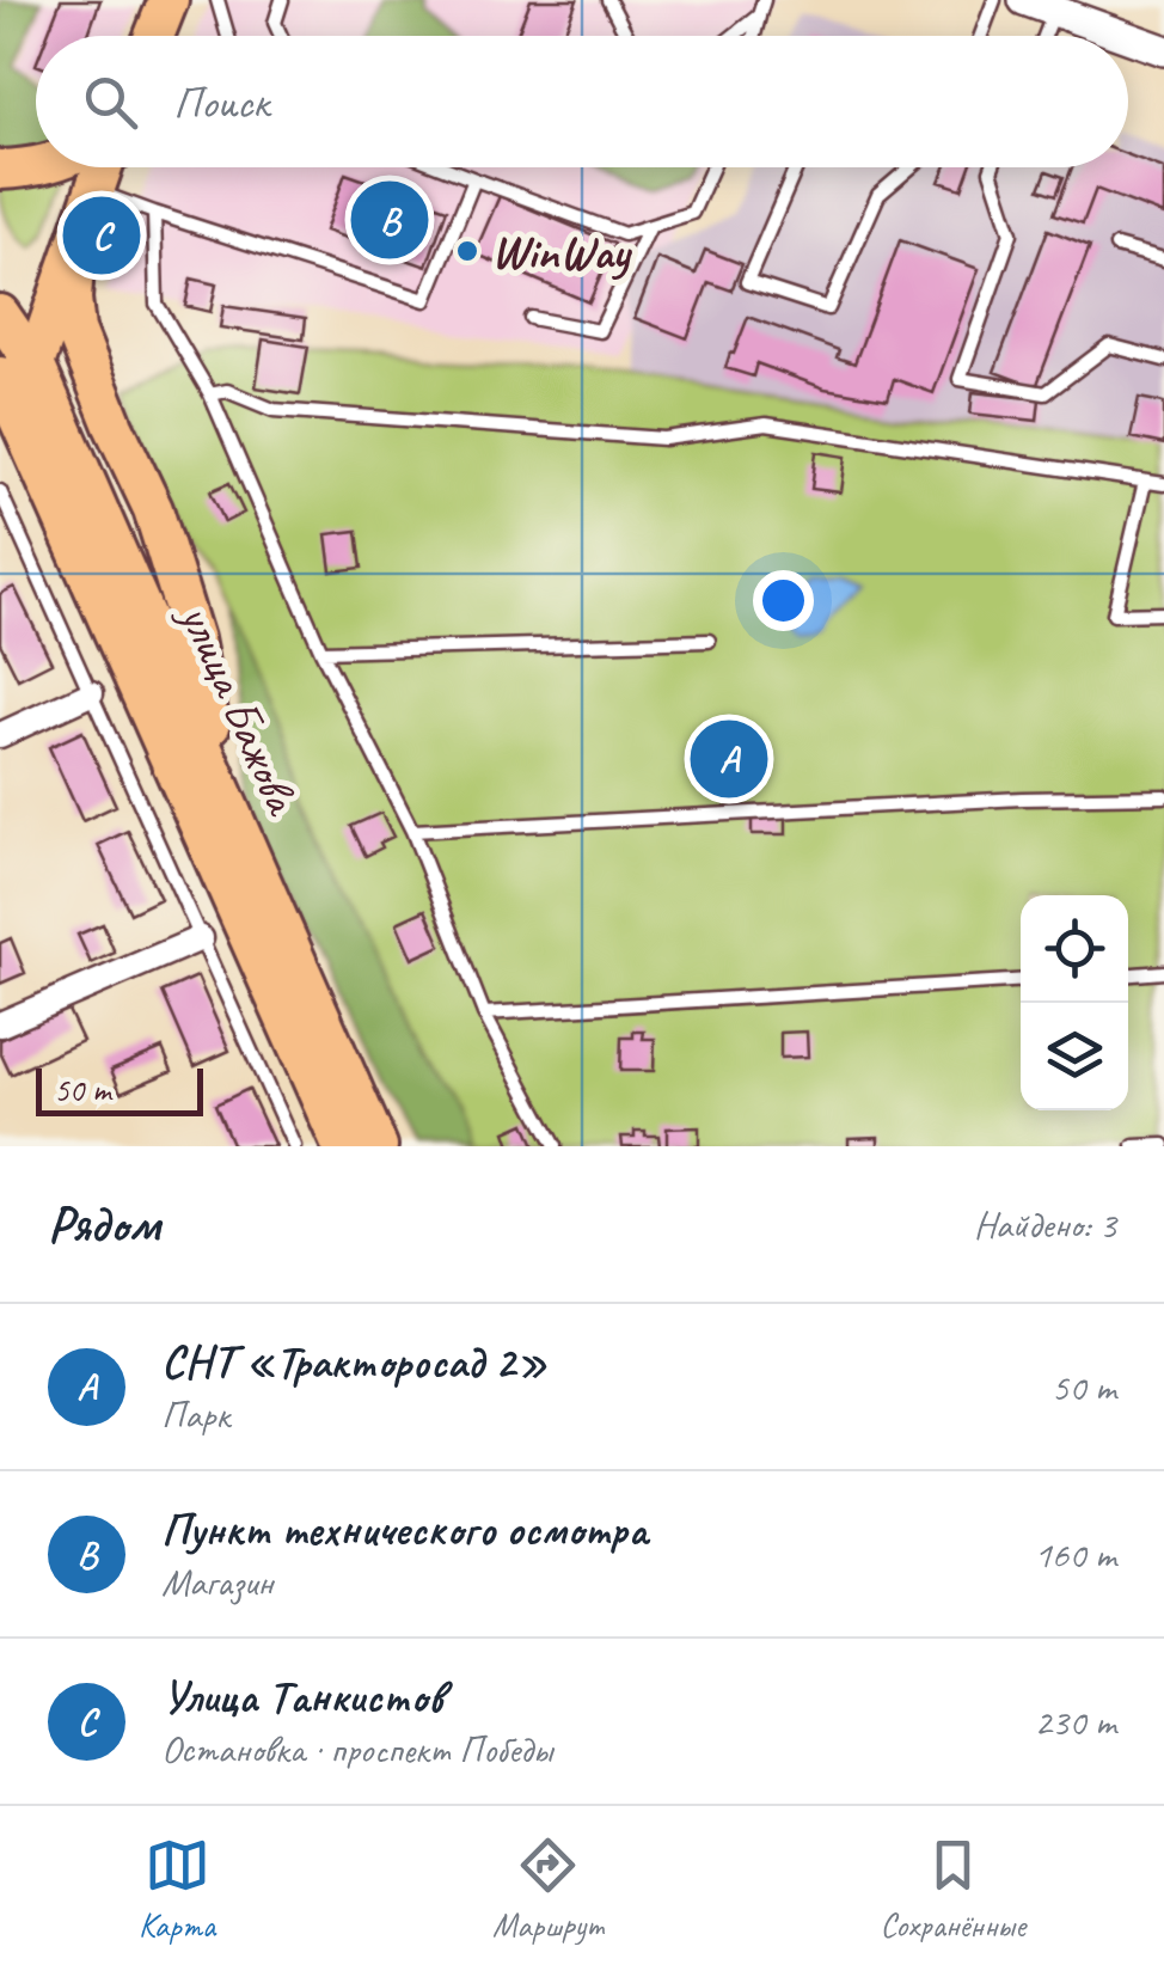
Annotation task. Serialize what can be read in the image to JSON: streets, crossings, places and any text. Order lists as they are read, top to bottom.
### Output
{
  "streets": {
    "main road": ["улица Бажова"]
  },
  "places": ["WinWay"],
  "scale_bar": "50 m",
  "page": {
    "search": "Поиск",
    "pins": ["B", "C", "A"],
    "scale": "50 m",
    "heading": ["Рядом", "Найдено: 3"],
    "list": [
      {
        "mark": "A",
        "name": "СНТ «Тракторосад 2»",
        "note": "Парк",
        "value": "50 m"
      },
      {
        "mark": "B",
        "name": "Пункт технического осмотра",
        "note": "Магазин",
        "value": "160 m"
      },
      {
        "mark": "C",
        "name": "Улица Танкистов",
        "note": "Остановка · проспект Победы",
        "value": "230 m"
      }
    ],
    "nav": ["Карта", "Маршрут", "Сохранённые"]
  }
}
